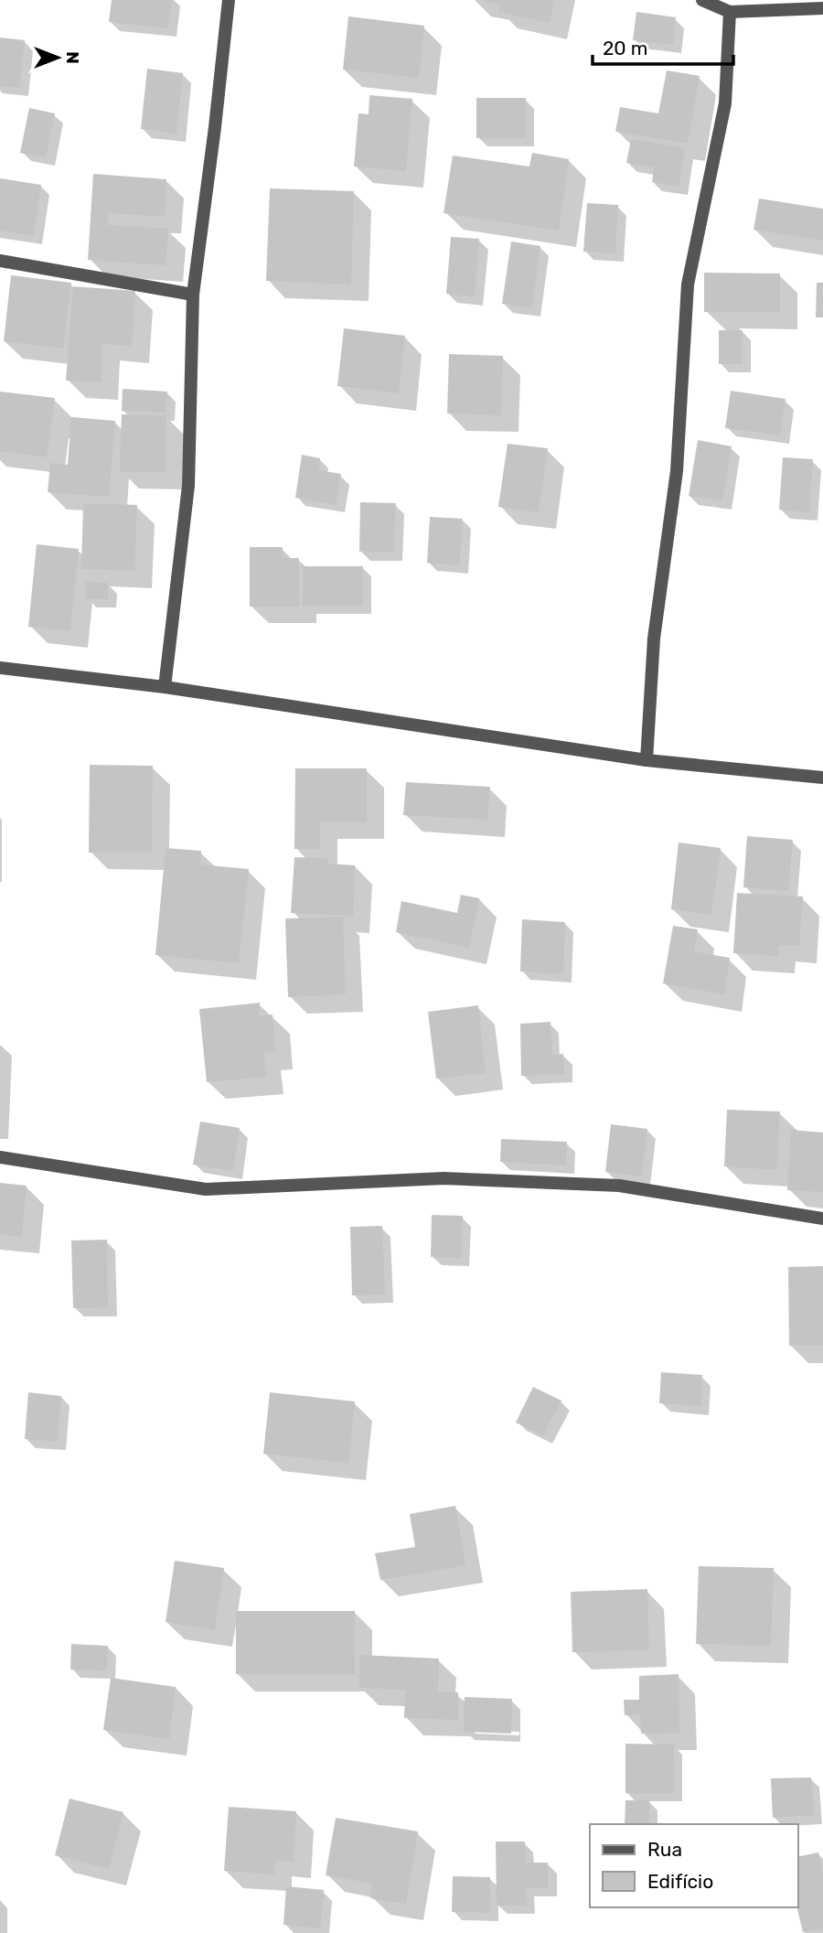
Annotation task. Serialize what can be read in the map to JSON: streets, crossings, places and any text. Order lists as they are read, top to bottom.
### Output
{
  "legend": ["Rua", "Edifício"],
  "scale_bar": "20 m",
  "north": "right"
}
